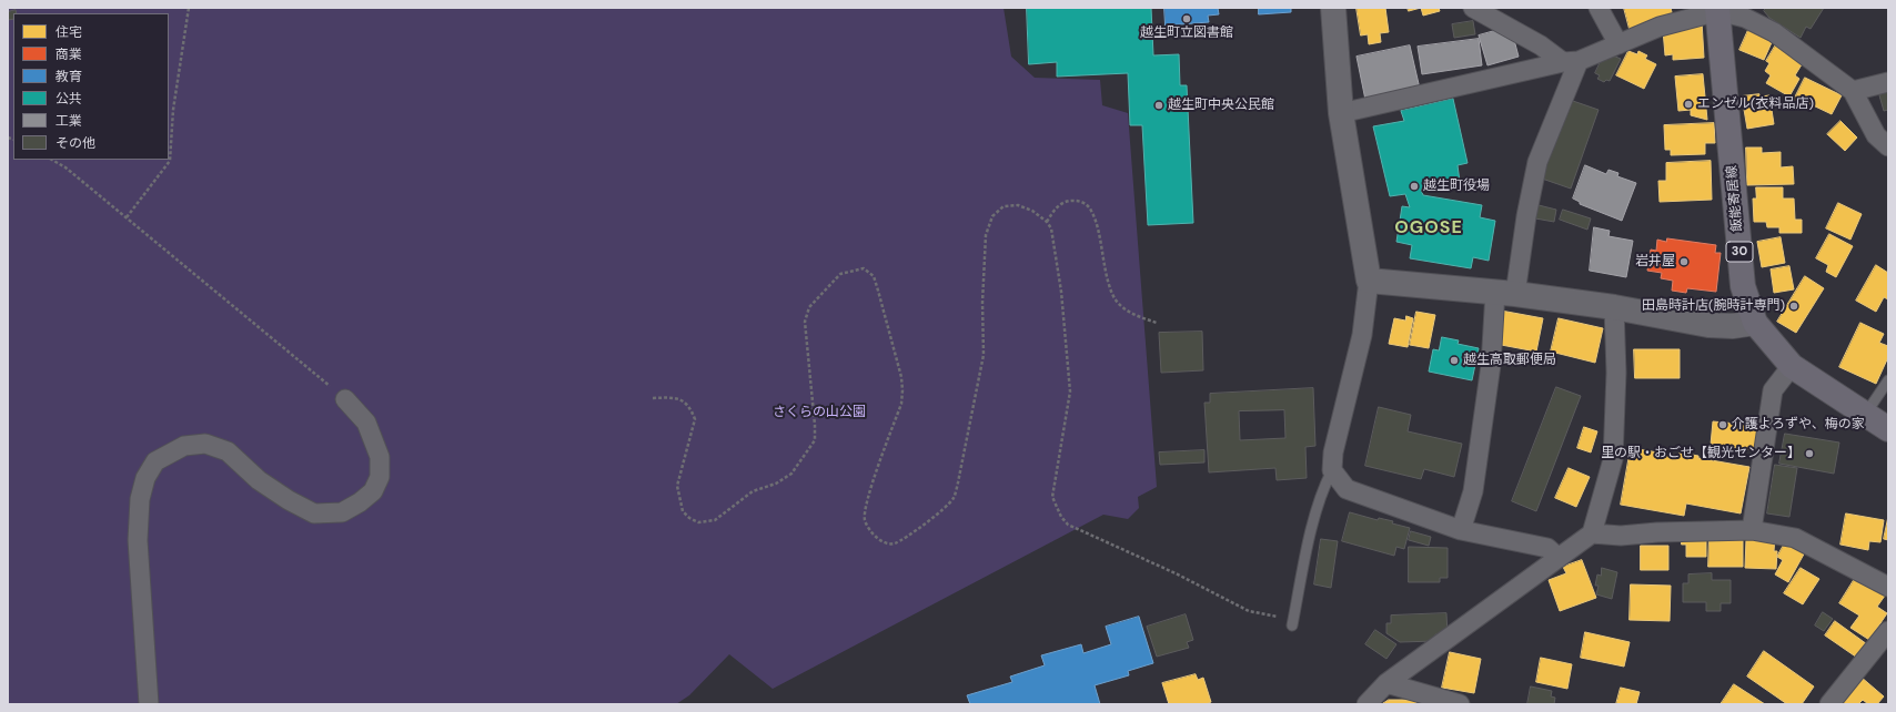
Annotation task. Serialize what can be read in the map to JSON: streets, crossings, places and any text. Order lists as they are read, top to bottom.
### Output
{
  "streets": {
    "main road": ["飯能寄居線", "30"]
  },
  "districts": ["OGOSE"],
  "parks": ["さくらの山公園"],
  "places": [
    "越生町立図書館",
    "エンゼル(衣料品店)",
    "越生町中央公民館",
    "越生町役場",
    "岩井屋",
    "田島時計店(腕時計専門)",
    "越生高取郵便局",
    "介護よろずや、梅の家",
    "里の駅・おごせ【観光センター】"
  ],
  "legend": [
    "住宅",
    "商業",
    "教育",
    "公共",
    "工業",
    "その他"
  ]
}
